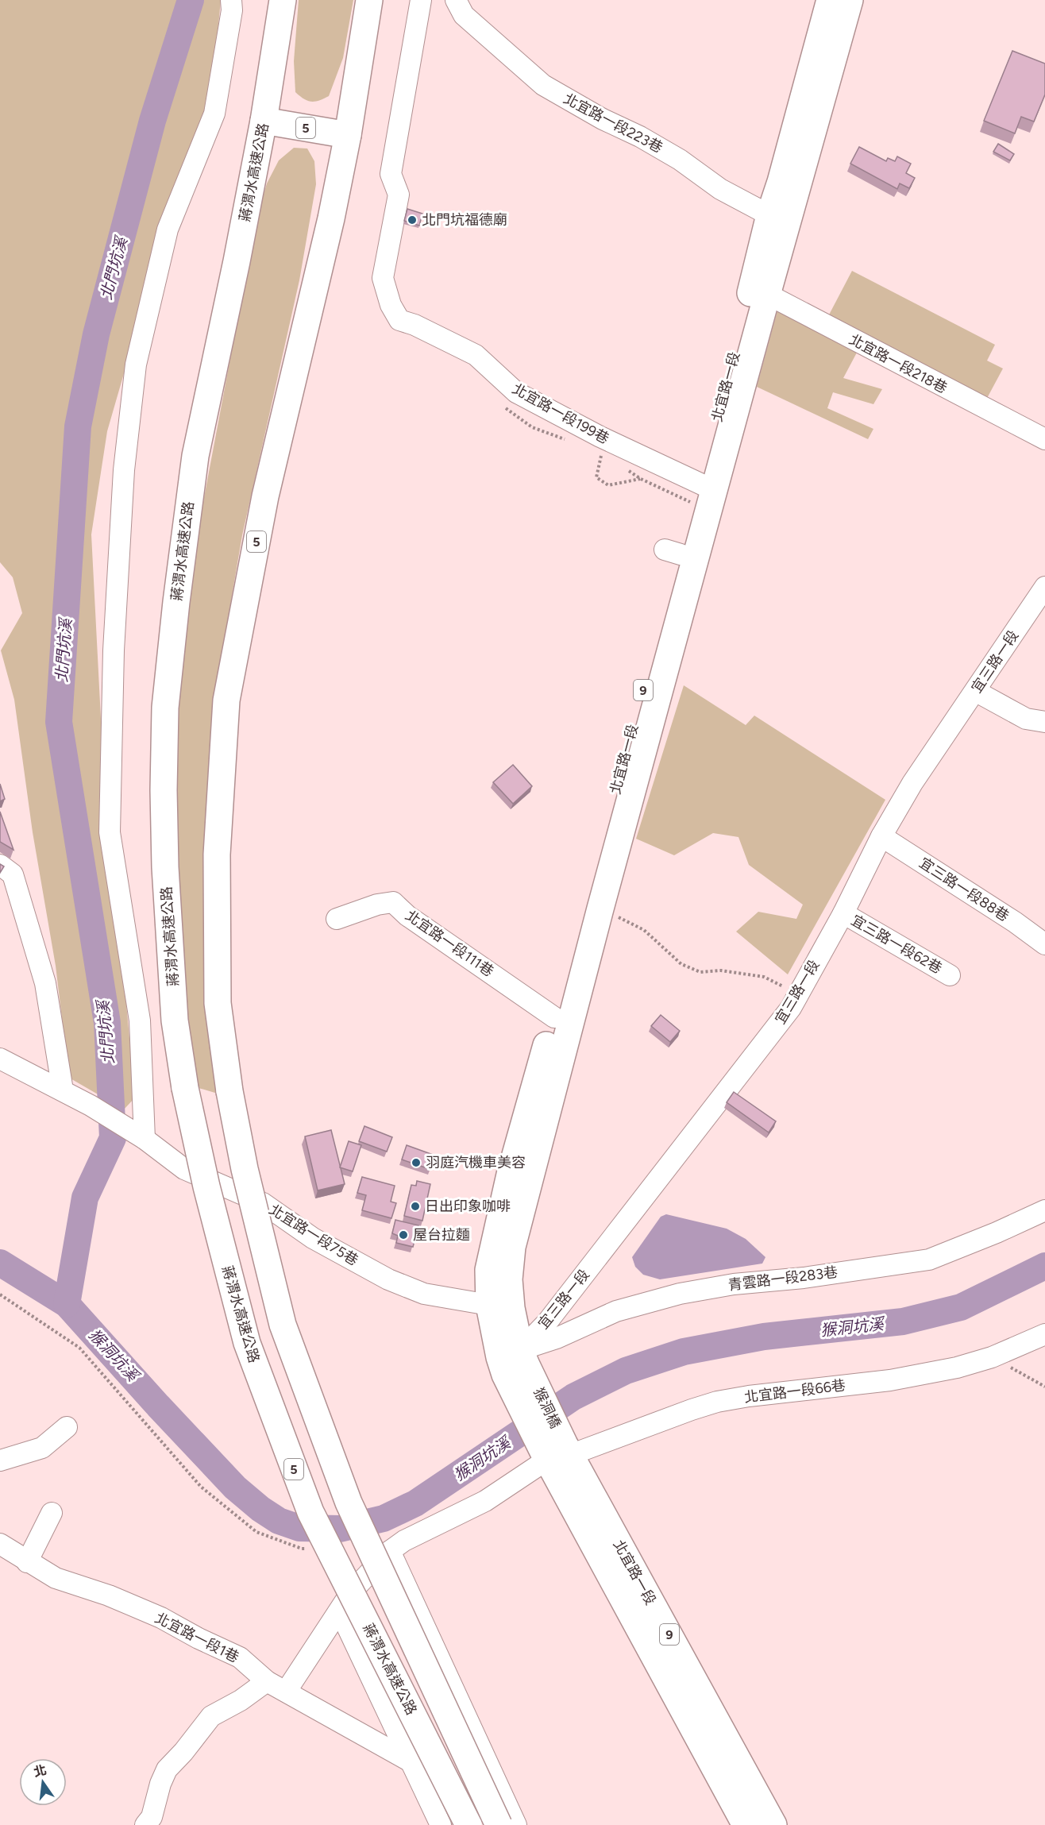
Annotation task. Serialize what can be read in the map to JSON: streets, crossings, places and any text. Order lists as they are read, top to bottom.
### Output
{
  "streets": {
    "main road": [
      "5",
      "蔣渭水高速公路",
      "北宜路一段",
      "9",
      "猴洞橋"
    ],
    "street": [
      "北宜路一段223巷",
      "北宜路一段218巷",
      "北宜路一段199巷",
      "宜三路一段",
      "宜三路一段88巷",
      "北宜路一段111巷",
      "宜三路一段62巷",
      "北宜路一段75巷",
      "青雲路一段283巷",
      "北宜路一段66巷",
      "北宜路一段1巷"
    ]
  },
  "crossings": [
    ["北宜路一段223巷", "北宜路一段"],
    ["5", "蔣渭水高速公路"],
    ["北宜路一段218巷", "北宜路一段"],
    ["北宜路一段", "北宜路一段199巷"],
    ["北宜路一段", "宜三路一段"],
    ["北宜路一段", "北宜路一段111巷"],
    ["北宜路一段", "北宜路一段75巷"],
    ["北宜路一段", "青雲路一段283巷"],
    ["北宜路一段", "北宜路一段66巷"],
    ["北宜路一段", "猴洞橋"],
    ["宜三路一段", "宜三路一段88巷"],
    ["宜三路一段", "宜三路一段62巷"],
    ["宜三路一段", "青雲路一段283巷"],
    ["宜三路一段", "猴洞橋"],
    ["青雲路一段283巷", "猴洞橋"],
    ["北宜路一段66巷", "猴洞橋"],
    ["北宜路一段66巷", "北宜路一段1巷"]
  ],
  "water": ["北門坑溪", "猴洞坑溪"],
  "places": [
    "北門坑福德廟",
    "羽庭汽機車美容",
    "日出印象咖啡",
    "屋台拉麵"
  ],
  "north": "top"
}
